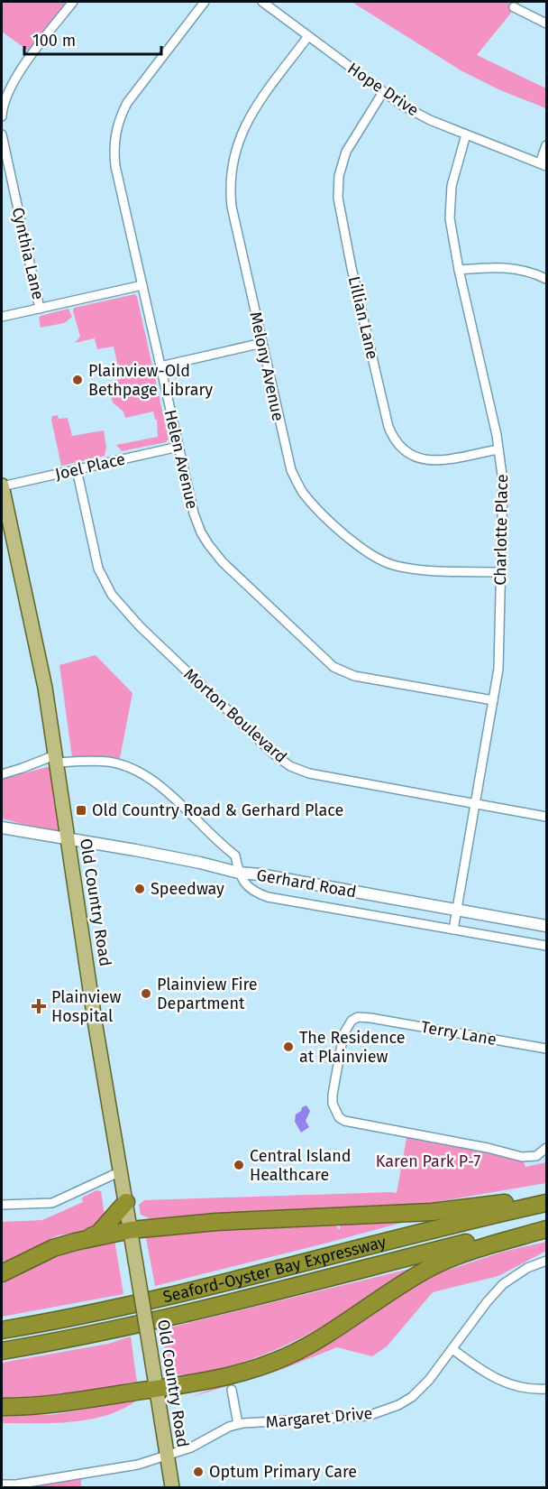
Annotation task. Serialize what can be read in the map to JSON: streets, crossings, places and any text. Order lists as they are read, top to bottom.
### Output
{
  "streets": {
    "highway": ["Seaford-Oyster Bay Expressway"],
    "main road": ["Old Country Road"],
    "street": [
      "Hope Drive",
      "Cynthia Lane",
      "Lillian Lane",
      "Melony Avenue",
      "Helen Avenue",
      "Joel Place",
      "Charlotte Place",
      "Morton Boulevard",
      "Gerhard Road",
      "Terry Lane",
      "Margaret Drive"
    ]
  },
  "crossings": [
    ["Hope Drive", "Lillian Lane"],
    ["Hope Drive", "Melony Avenue"],
    ["Hope Drive", "Charlotte Place"],
    ["Lillian Lane", "Charlotte Place"],
    ["Melony Avenue", "Charlotte Place"],
    ["Helen Avenue", "Joel Place"],
    ["Helen Avenue", "Charlotte Place"],
    ["Joel Place", "Morton Boulevard"],
    ["Joel Place", "Old Country Road"],
    ["Charlotte Place", "Morton Boulevard"],
    ["Charlotte Place", "Gerhard Road"],
    ["Gerhard Road", "Old Country Road"],
    ["Old Country Road", "Margaret Drive"]
  ],
  "parks": ["Karen Park P-7"],
  "places": {
    "other": [
      "Plainview-Old Bethpage Library",
      "Speedway",
      "Plainview Fire Department",
      "The Residence at Plainview",
      "Central Island Healthcare",
      "Optum Primary Care"
    ],
    "transit": ["Old Country Road & Gerhard Place"],
    "health": ["Plainview Hospital"]
  },
  "scale_bar": "100 m"
}
